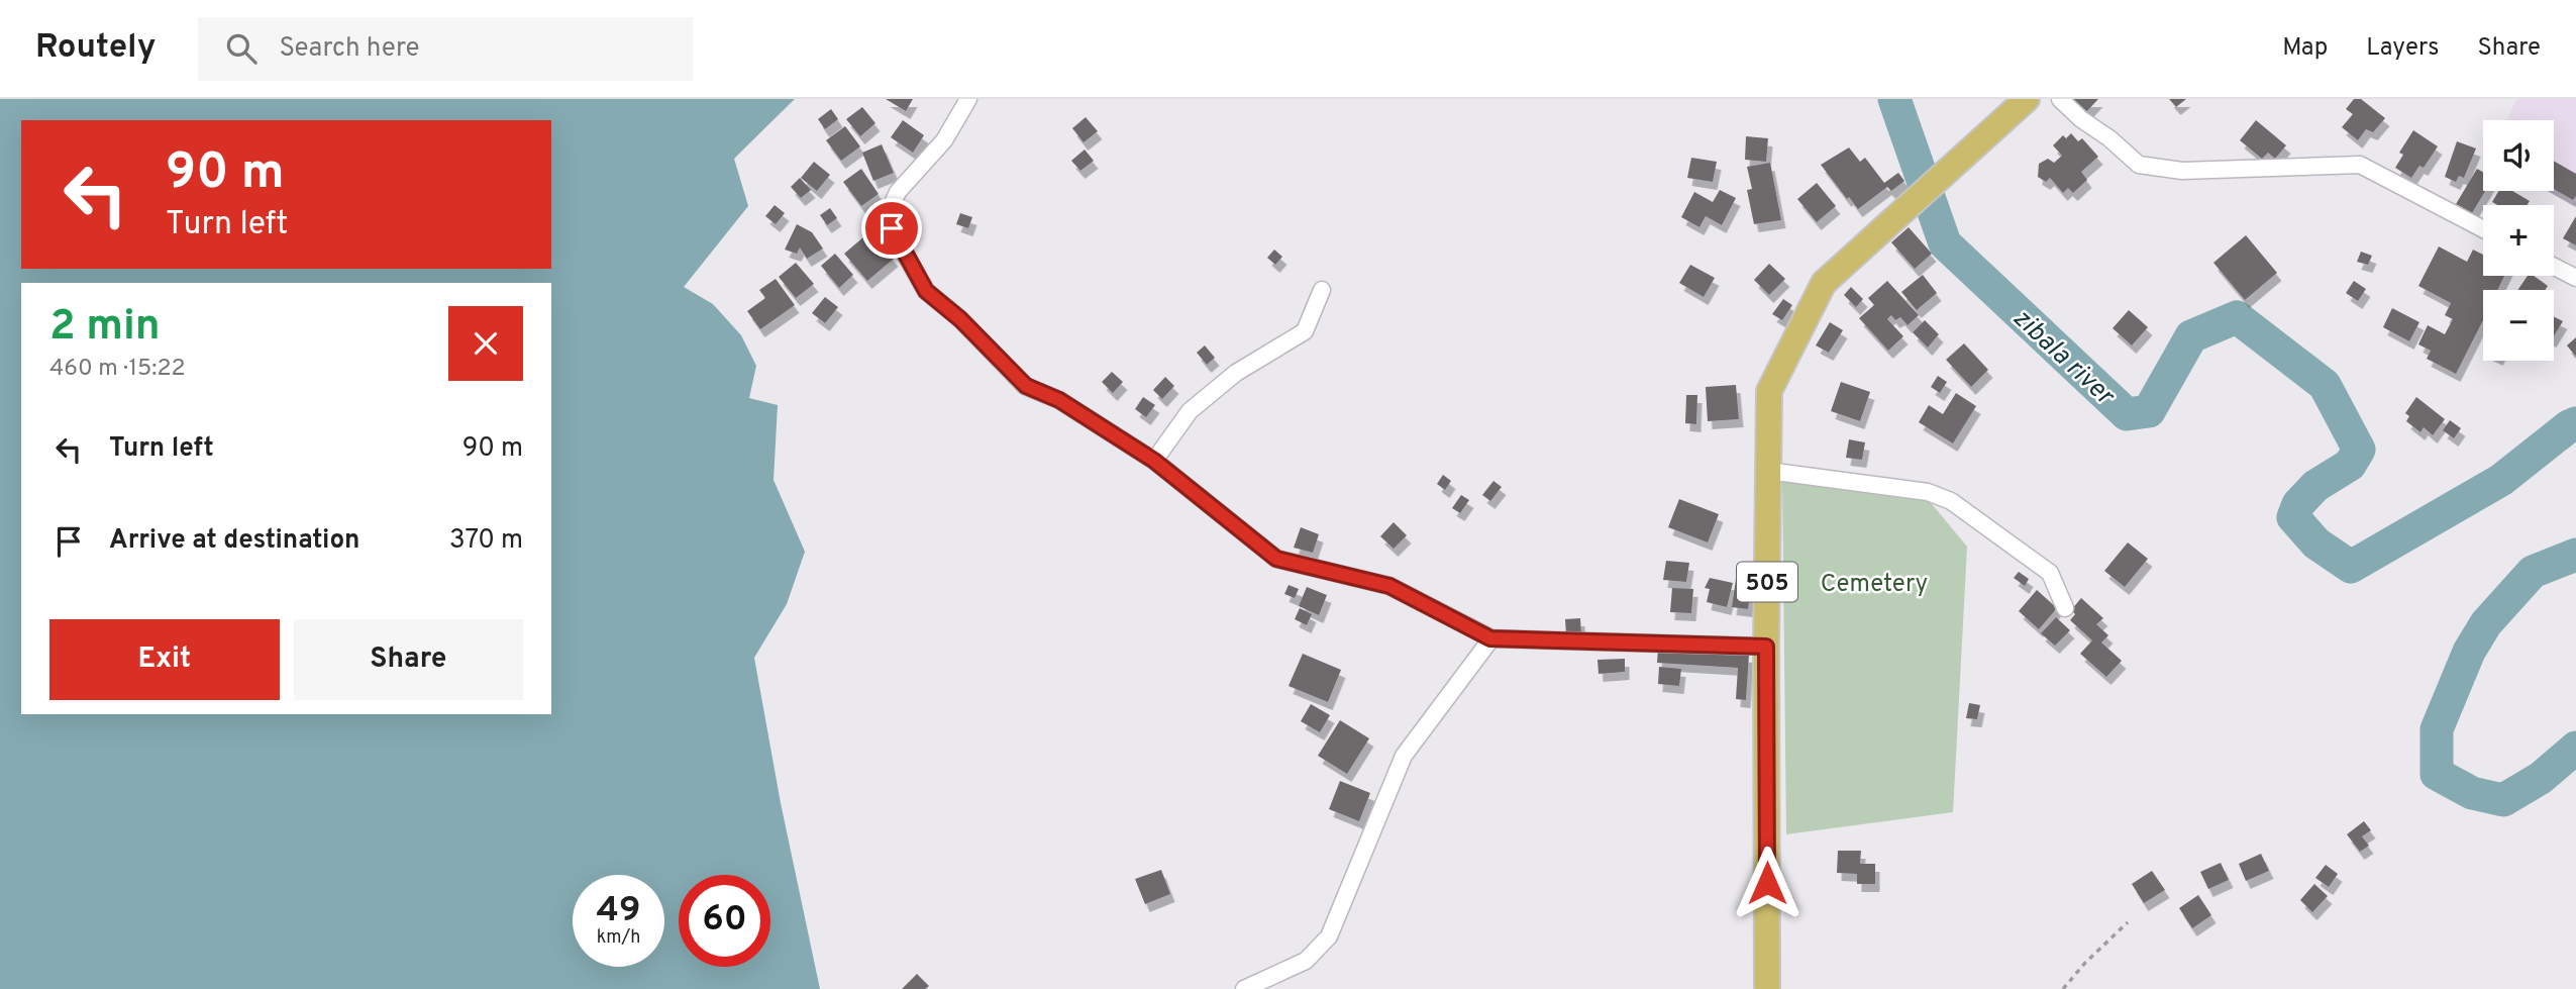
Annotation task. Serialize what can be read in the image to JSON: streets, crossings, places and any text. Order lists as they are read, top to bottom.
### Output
{
  "streets": {
    "main road": ["505"]
  },
  "water": ["zibala river"],
  "parks": ["Cemetery"],
  "page": {
    "header": "Routely",
    "search": "Search here",
    "nav": ["Map", "Layers", "Share"],
    "map_buttons": ["+", "−"],
    "turn": ["90 m", "Turn left"],
    "heading": ["2 min", "460 m · 15:22"],
    "list": [
      {
        "name": "Turn left",
        "value": "90 m"
      },
      {
        "name": "Arrive at destination",
        "value": "370 m"
      }
    ],
    "buttons": ["Exit", "Share"],
    "speed": "49 km/h",
    "limit": "60"
  }
}
